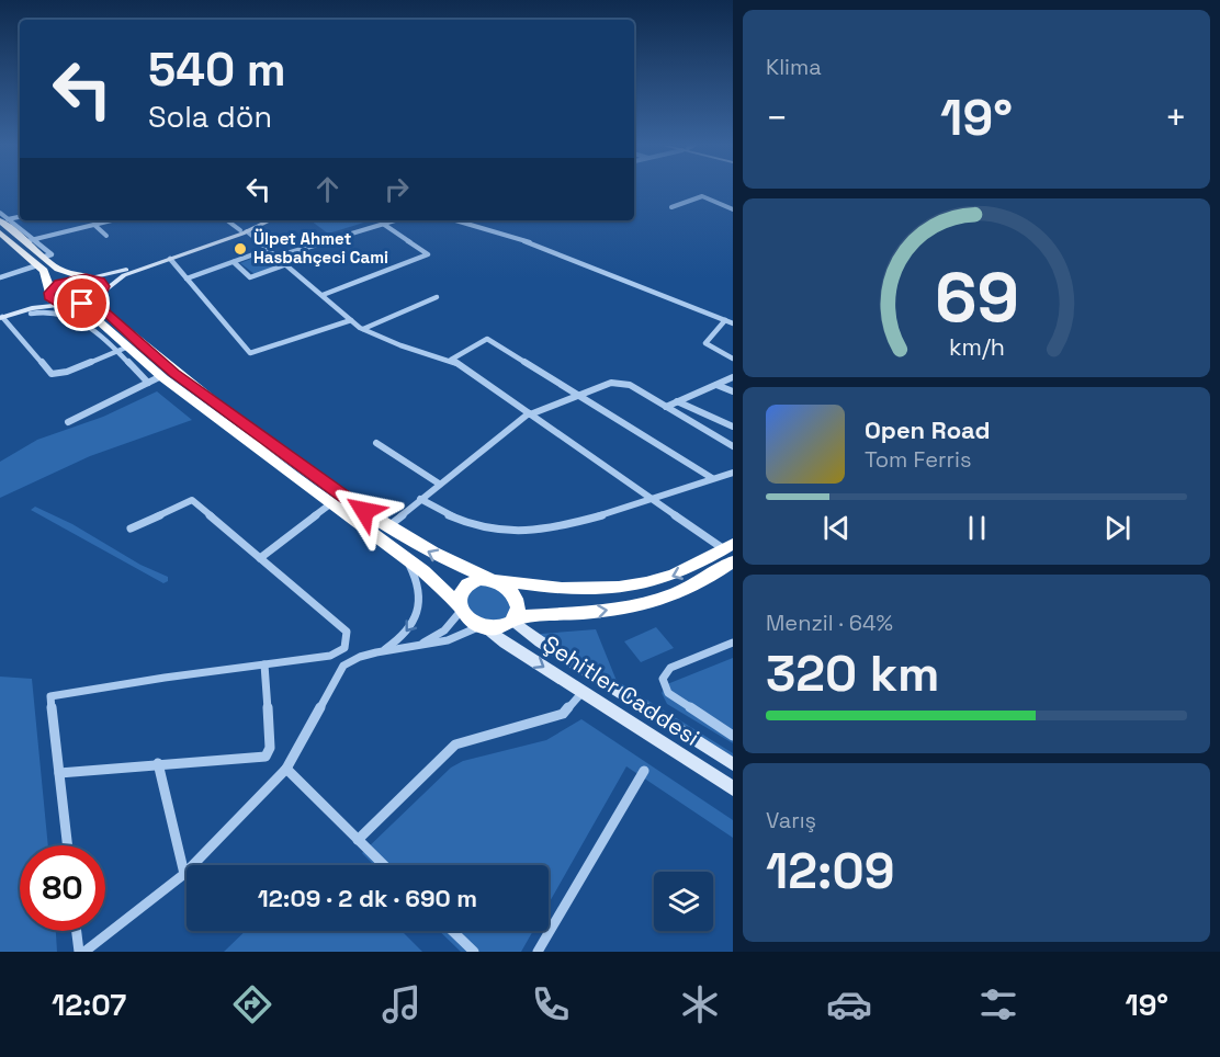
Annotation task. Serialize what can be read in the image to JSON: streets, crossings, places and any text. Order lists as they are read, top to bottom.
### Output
{
  "streets": {
    "main road": ["Şehitler Caddesi"]
  },
  "places": ["Ülpet Ahmet Hasbahçeci Cami"],
  "page": {
    "tile": [
      "Klima",
      ["Menzil · 64%", "320 km"],
      ["Varış", "12:09"]
    ],
    "turn": ["540 m", "Sola dön"],
    "heat": ["−", "19°", "+"],
    "song": ["Open Road", "Tom Ferris"],
    "limit": "80",
    "trip": "12:09 · 2 dk · 690 m",
    "tabs": ["12:07", "19°"],
    "gauge": ["69", "km/h"]
  }
}
